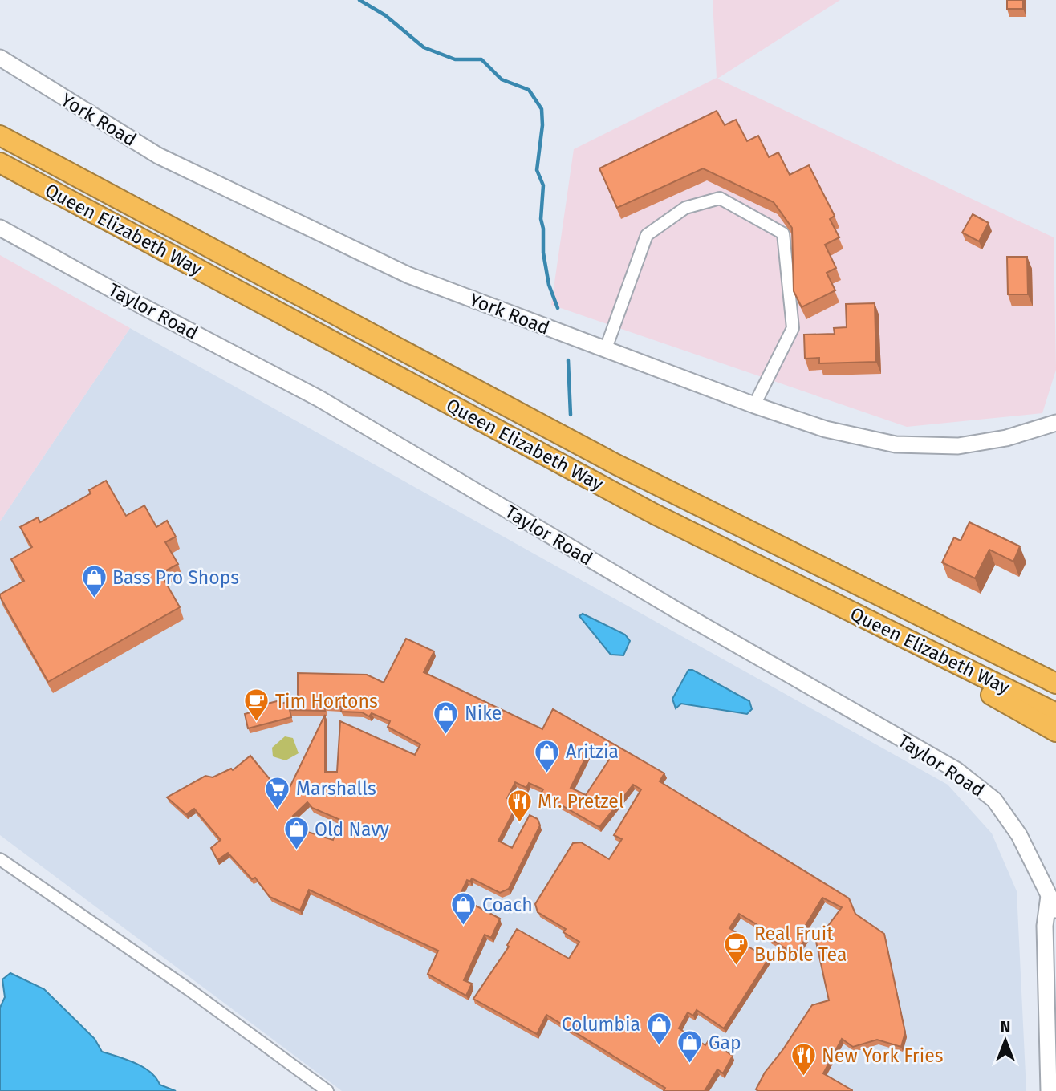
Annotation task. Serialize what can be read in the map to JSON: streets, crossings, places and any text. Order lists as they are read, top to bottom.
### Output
{
  "streets": {
    "highway": ["Queen Elizabeth Way"],
    "main road": ["York Road", "Taylor Road"]
  },
  "places": {
    "shop": [
      "Bass Pro Shops",
      "Nike",
      "Aritzia",
      "Old Navy",
      "Coach",
      "Columbia",
      "Gap"
    ],
    "cafe": ["Tim Hortons", "Real Fruit Bubble Tea"],
    "supermarket": ["Marshalls"],
    "restaurant": ["Mr. Pretzel", "New York Fries"]
  },
  "north": "top"
}
